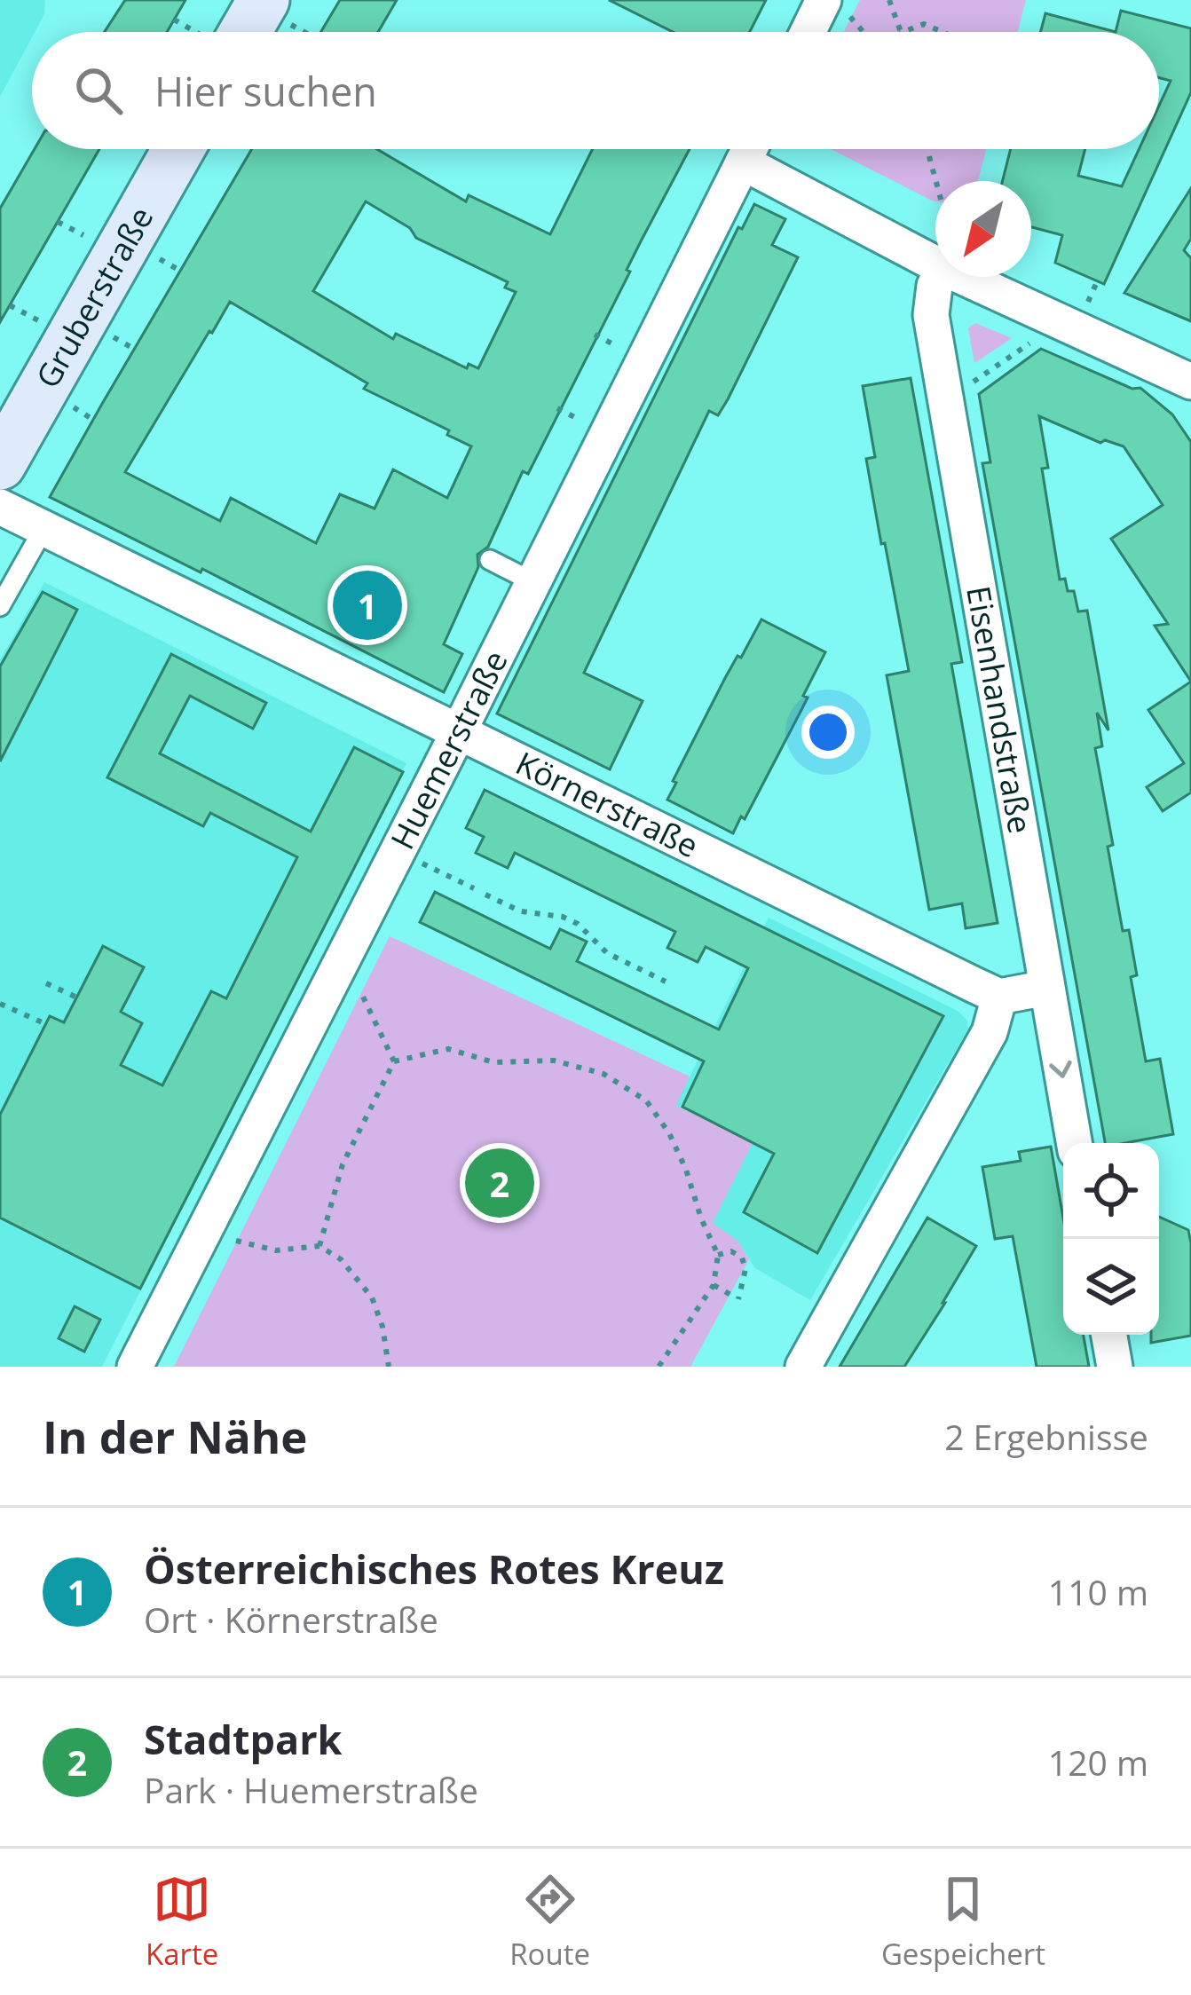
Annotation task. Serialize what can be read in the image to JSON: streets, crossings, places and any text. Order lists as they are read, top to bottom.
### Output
{
  "streets": {
    "main road": ["Gruberstraße"],
    "street": ["Eisenhandstraße", "Huemerstraße", "Körnerstraße"]
  },
  "crossings": [
    ["Huemerstraße", "Körnerstraße"]
  ],
  "north": "bottom left",
  "page": {
    "search": "Hier suchen",
    "pins": ["1", "2"],
    "heading": ["In der Nähe", "2 Ergebnisse"],
    "list": [
      {
        "mark": "1",
        "name": "Österreichisches Rotes Kreuz",
        "note": "Ort · Körnerstraße",
        "value": "110 m"
      },
      {
        "mark": "2",
        "name": "Stadtpark",
        "note": "Park · Huemerstraße",
        "value": "120 m"
      }
    ],
    "nav": ["Karte", "Route", "Gespeichert"]
  }
}
